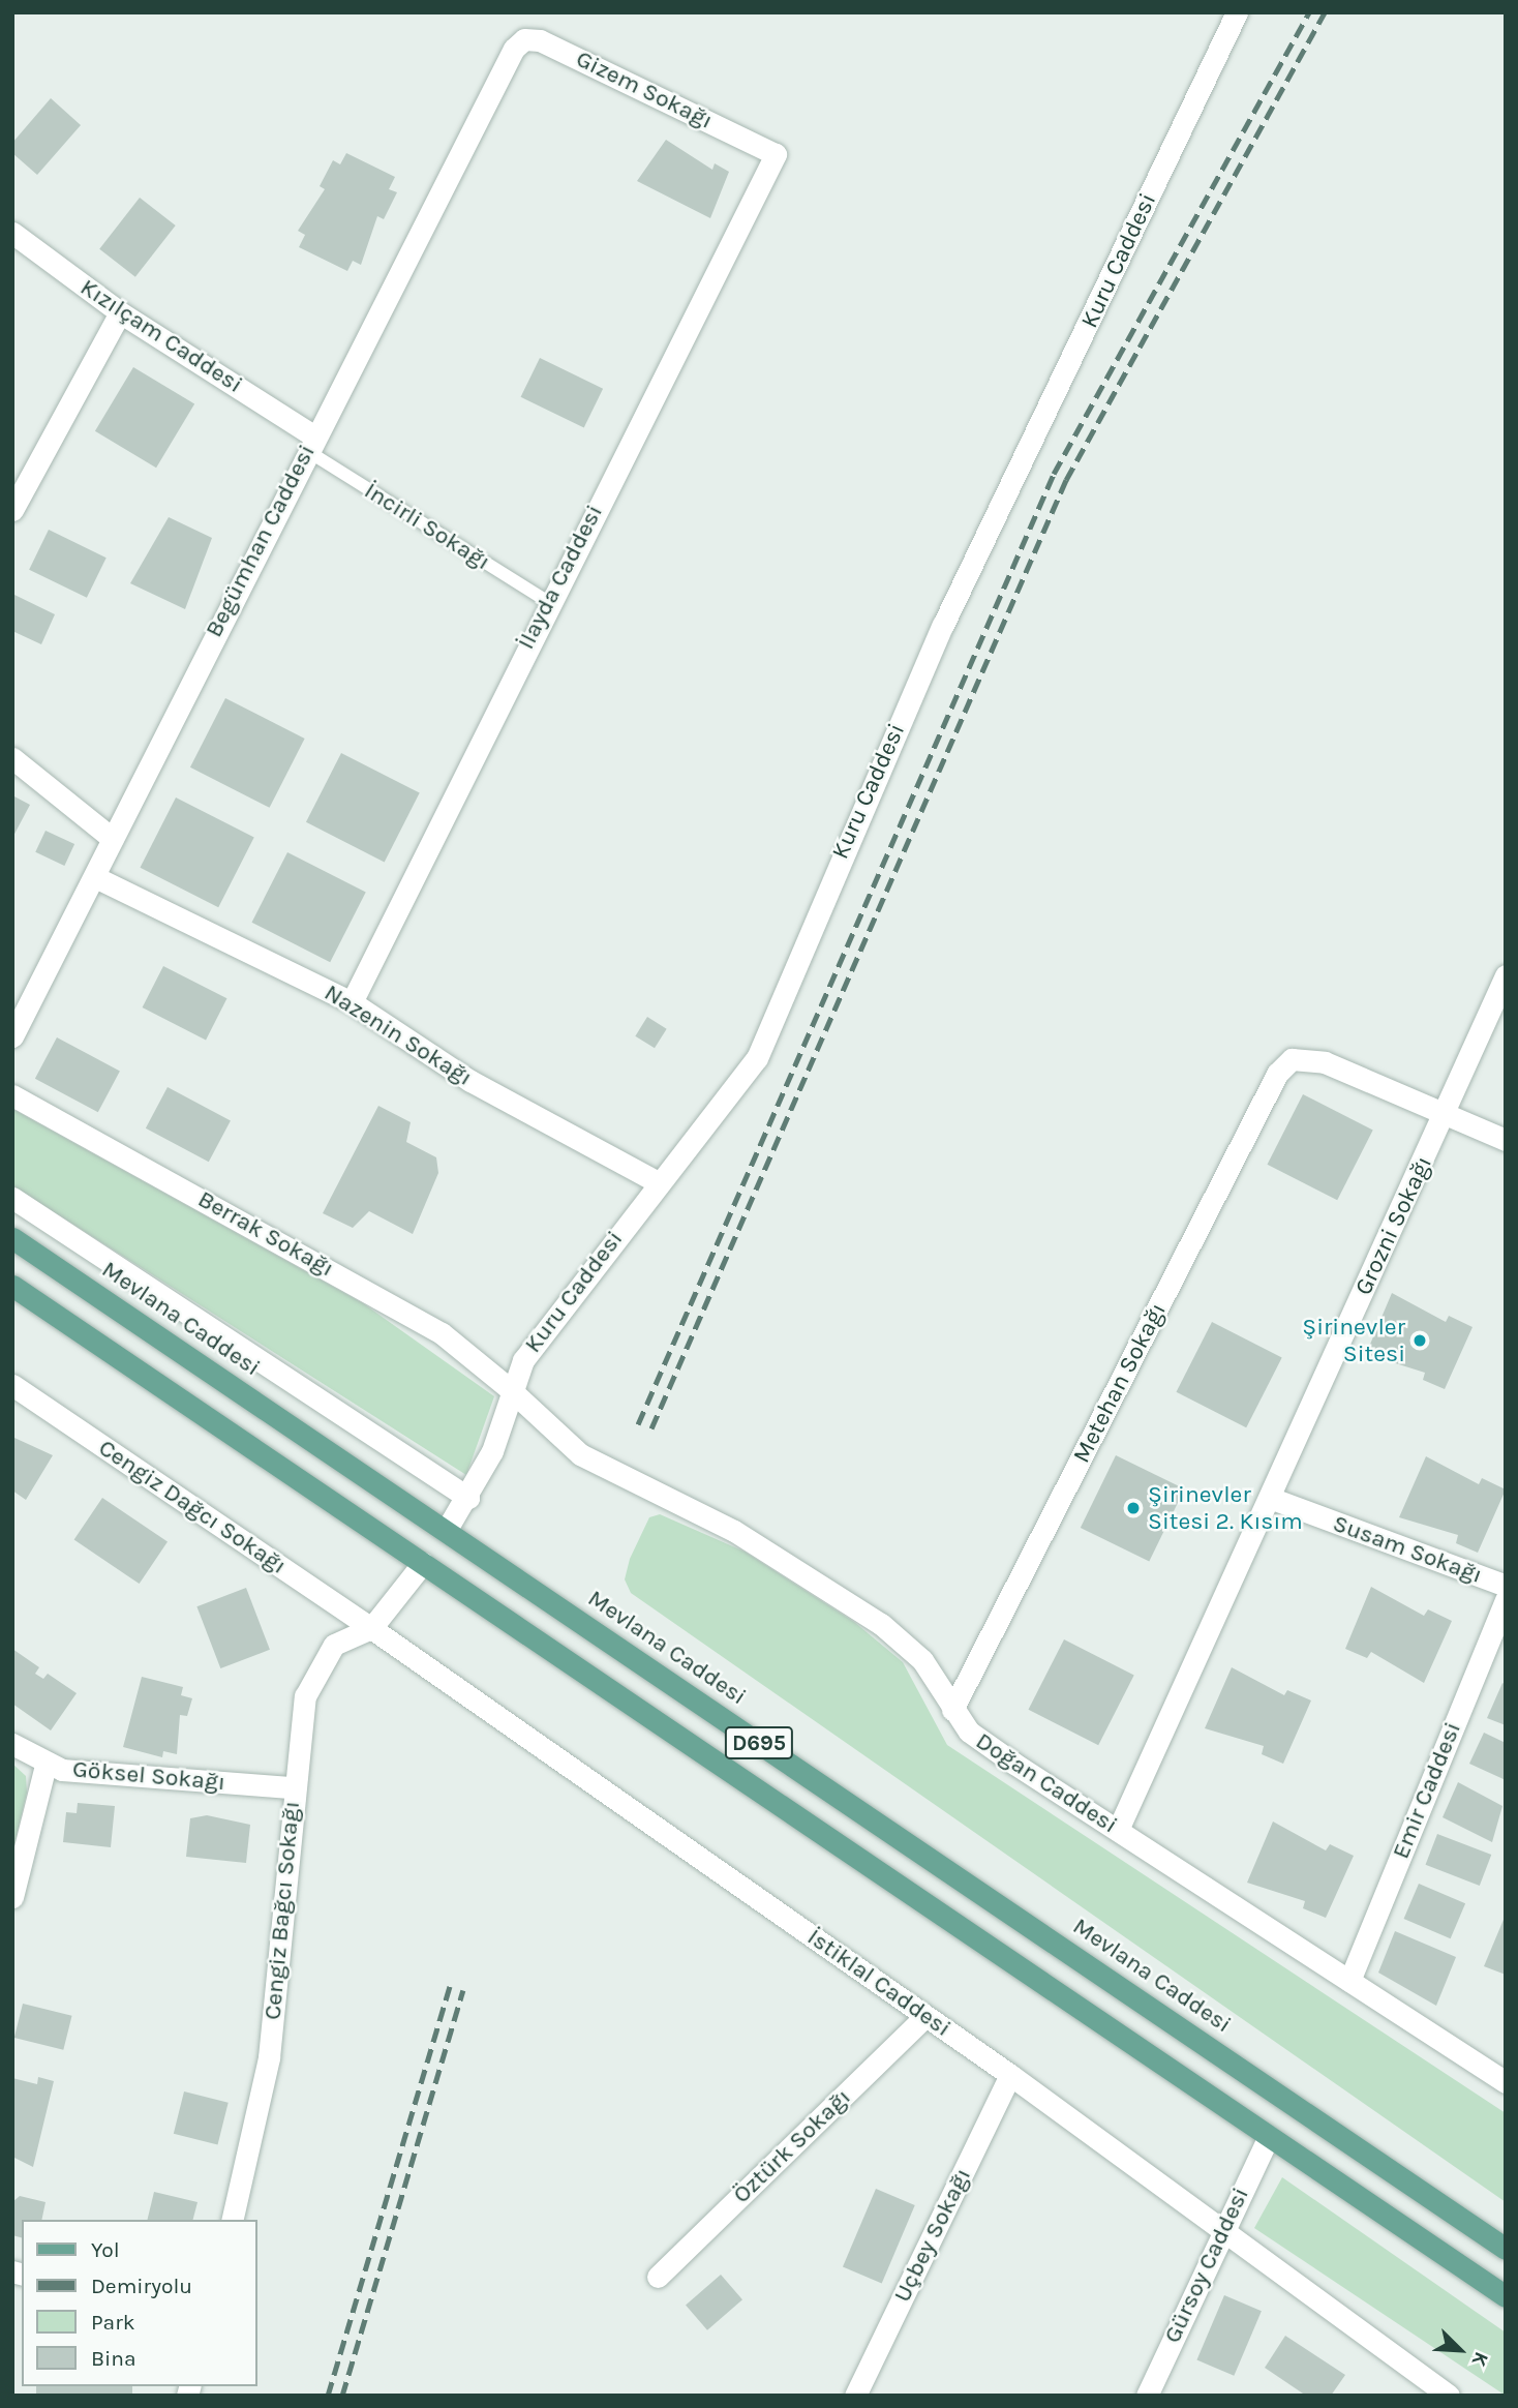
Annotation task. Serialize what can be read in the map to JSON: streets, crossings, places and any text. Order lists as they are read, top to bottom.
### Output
{
  "streets": {
    "main road": ["Mevlana Caddesi", "D695"],
    "street": [
      "Gizem Sokağı",
      "Kuru Caddesi",
      "Kızılçam Caddesi",
      "Begümhan Caddesi",
      "İlayda Caddesi",
      "Nazenin Sokağı",
      "Grozni Sokağı",
      "Berrak Sokağı",
      "Metehan Sokağı",
      "Cengiz Dağcı Sokağı",
      "Susam Sokağı",
      "Göksel Sokağı",
      "Doğan Caddesi",
      "Emir Caddesi",
      "Cengiz Bağcı Sokağı",
      "İstiklal Caddesi",
      "Öztürk Sokağı",
      "Uçbey Sokağı",
      "Gürsoy Caddesi"
    ],
    "lane": ["İncirli Sokağı"]
  },
  "crossings": [
    ["Gizem Sokağı", "Begümhan Caddesi"],
    ["Gizem Sokağı", "İlayda Caddesi"],
    ["Kuru Caddesi", "Nazenin Sokağı"],
    ["Kuru Caddesi", "Berrak Sokağı"],
    ["Kuru Caddesi", "Mevlana Caddesi"],
    ["Kuru Caddesi", "Doğan Caddesi"],
    ["Kızılçam Caddesi", "İncirli Sokağı"],
    ["Kızılçam Caddesi", "Begümhan Caddesi"],
    ["İncirli Sokağı", "Begümhan Caddesi"],
    ["İncirli Sokağı", "İlayda Caddesi"],
    ["Begümhan Caddesi", "Nazenin Sokağı"],
    ["İlayda Caddesi", "Nazenin Sokağı"],
    ["Grozni Sokağı", "Metehan Sokağı"],
    ["Grozni Sokağı", "Susam Sokağı"],
    ["Grozni Sokağı", "Doğan Caddesi"],
    ["Berrak Sokağı", "Doğan Caddesi"],
    ["Metehan Sokağı", "Doğan Caddesi"],
    ["Cengiz Dağcı Sokağı", "Cengiz Bağcı Sokağı"],
    ["Cengiz Dağcı Sokağı", "İstiklal Caddesi"],
    ["D695", "Gürsoy Caddesi"],
    ["Göksel Sokağı", "Cengiz Bağcı Sokağı"],
    ["Doğan Caddesi", "Emir Caddesi"],
    ["Cengiz Bağcı Sokağı", "İstiklal Caddesi"],
    ["İstiklal Caddesi", "Öztürk Sokağı"],
    ["İstiklal Caddesi", "Uçbey Sokağı"],
    ["İstiklal Caddesi", "Gürsoy Caddesi"]
  ],
  "places": ["Şirinevler Sitesi", "Şirinevler Sitesi 2. Kısım"],
  "legend": [
    "Yol",
    "Demiryolu",
    "Park",
    "Bina"
  ],
  "north": "bottom right"
}
